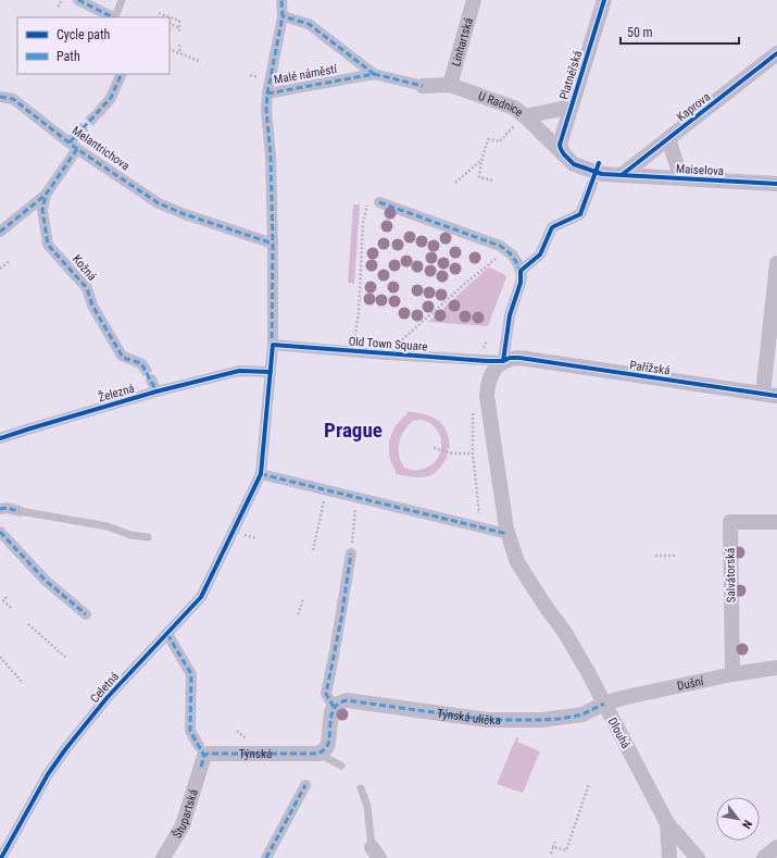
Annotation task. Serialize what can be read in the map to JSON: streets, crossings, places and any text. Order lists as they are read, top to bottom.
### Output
{
  "streets": {
    "street": [
      "Linhartská",
      "Malé náměstí",
      "Platnéřská",
      "U Radnice",
      "Kaprova",
      "Melantrichova",
      "Maiselova",
      "Kožná",
      "Old Town Square",
      "Pařížská",
      "Železná",
      "Salvátorská",
      "Dušní",
      "Celetná",
      "Týnská ulička",
      "Dlouhá",
      "Týnská",
      "Štupartská"
    ]
  },
  "crossings": [
    ["Linhartská", "U Radnice"],
    ["Malé náměstí", "U Radnice"],
    ["Platnéřská", "U Radnice"],
    ["U Radnice", "Kaprova"],
    ["U Radnice", "Maiselova"],
    ["Kaprova", "Maiselova"],
    ["Melantrichova", "Kožná"],
    ["Old Town Square", "Pařížská"],
    ["Salvátorská", "Dušní"],
    ["Dušní", "Týnská ulička"],
    ["Dušní", "Dlouhá"],
    ["Týnská ulička", "Dlouhá"],
    ["Týnská", "Štupartská"]
  ],
  "districts": ["Prague"],
  "legend": ["Cycle path", "Path"],
  "scale_bar": "50 m",
  "north": "bottom right"
}
